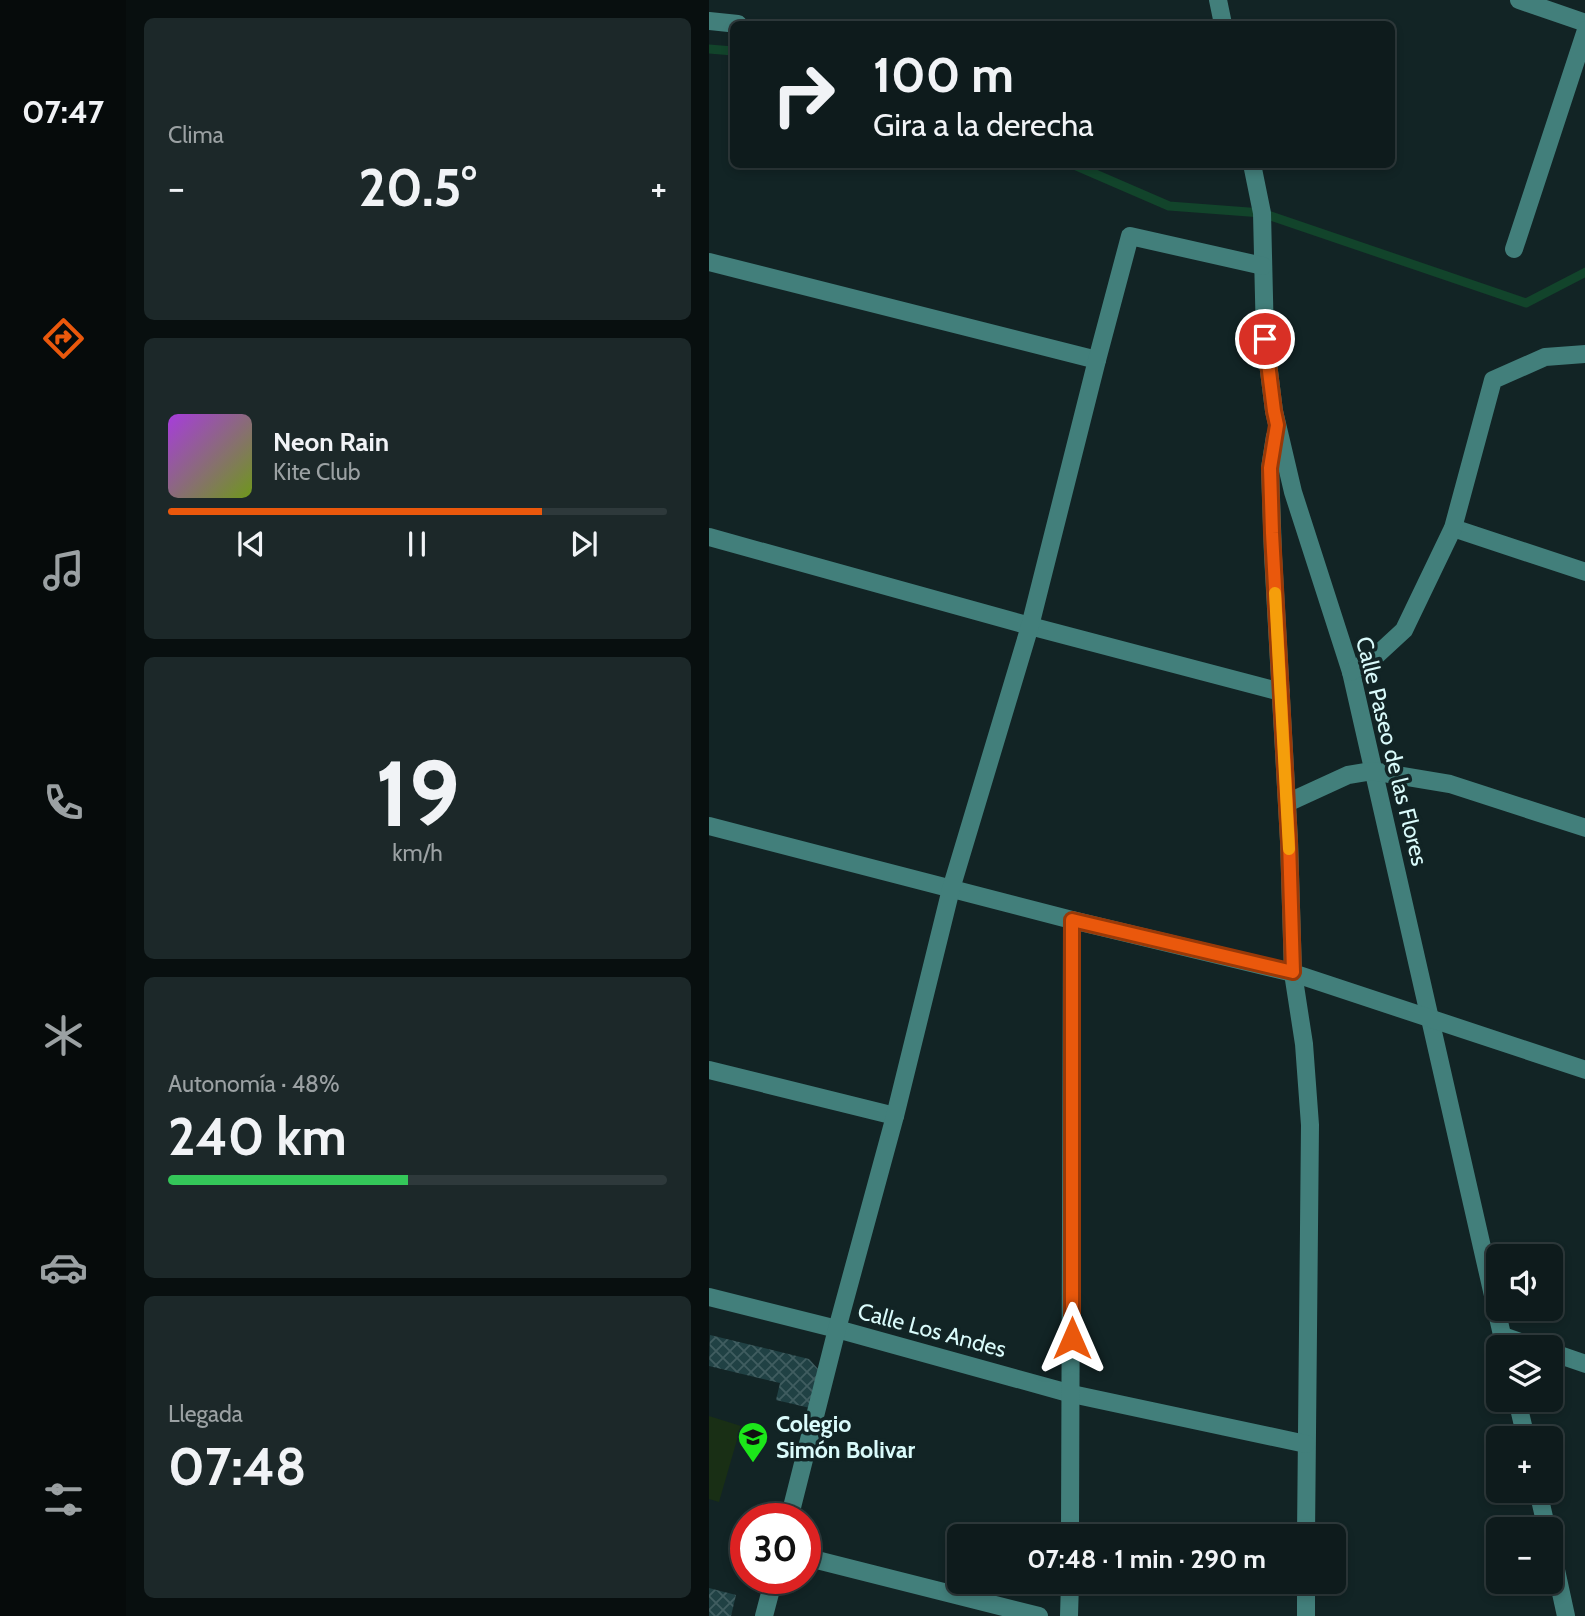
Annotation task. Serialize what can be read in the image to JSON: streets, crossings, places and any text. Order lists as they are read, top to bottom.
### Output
{
  "streets": {
    "street": ["Calle Paseo de las Flores", "Calle Los Andes"]
  },
  "places": {
    "school or university": ["Colegio Simón Bolivar"]
  },
  "page": {
    "tabs": "07:47",
    "tile": [
      "Clima",
      ["19", "km/h"],
      ["Autonomía · 48%", "240 km"],
      ["Llegada", "07:48"]
    ],
    "turn": ["100 m", "Gira a la derecha"],
    "heat": ["−", "20.5°", "+"],
    "song": ["Neon Rain", "Kite Club"],
    "map_buttons": ["+", "−"],
    "limit": "30",
    "trip": "07:48 · 1 min · 290 m"
  }
}
